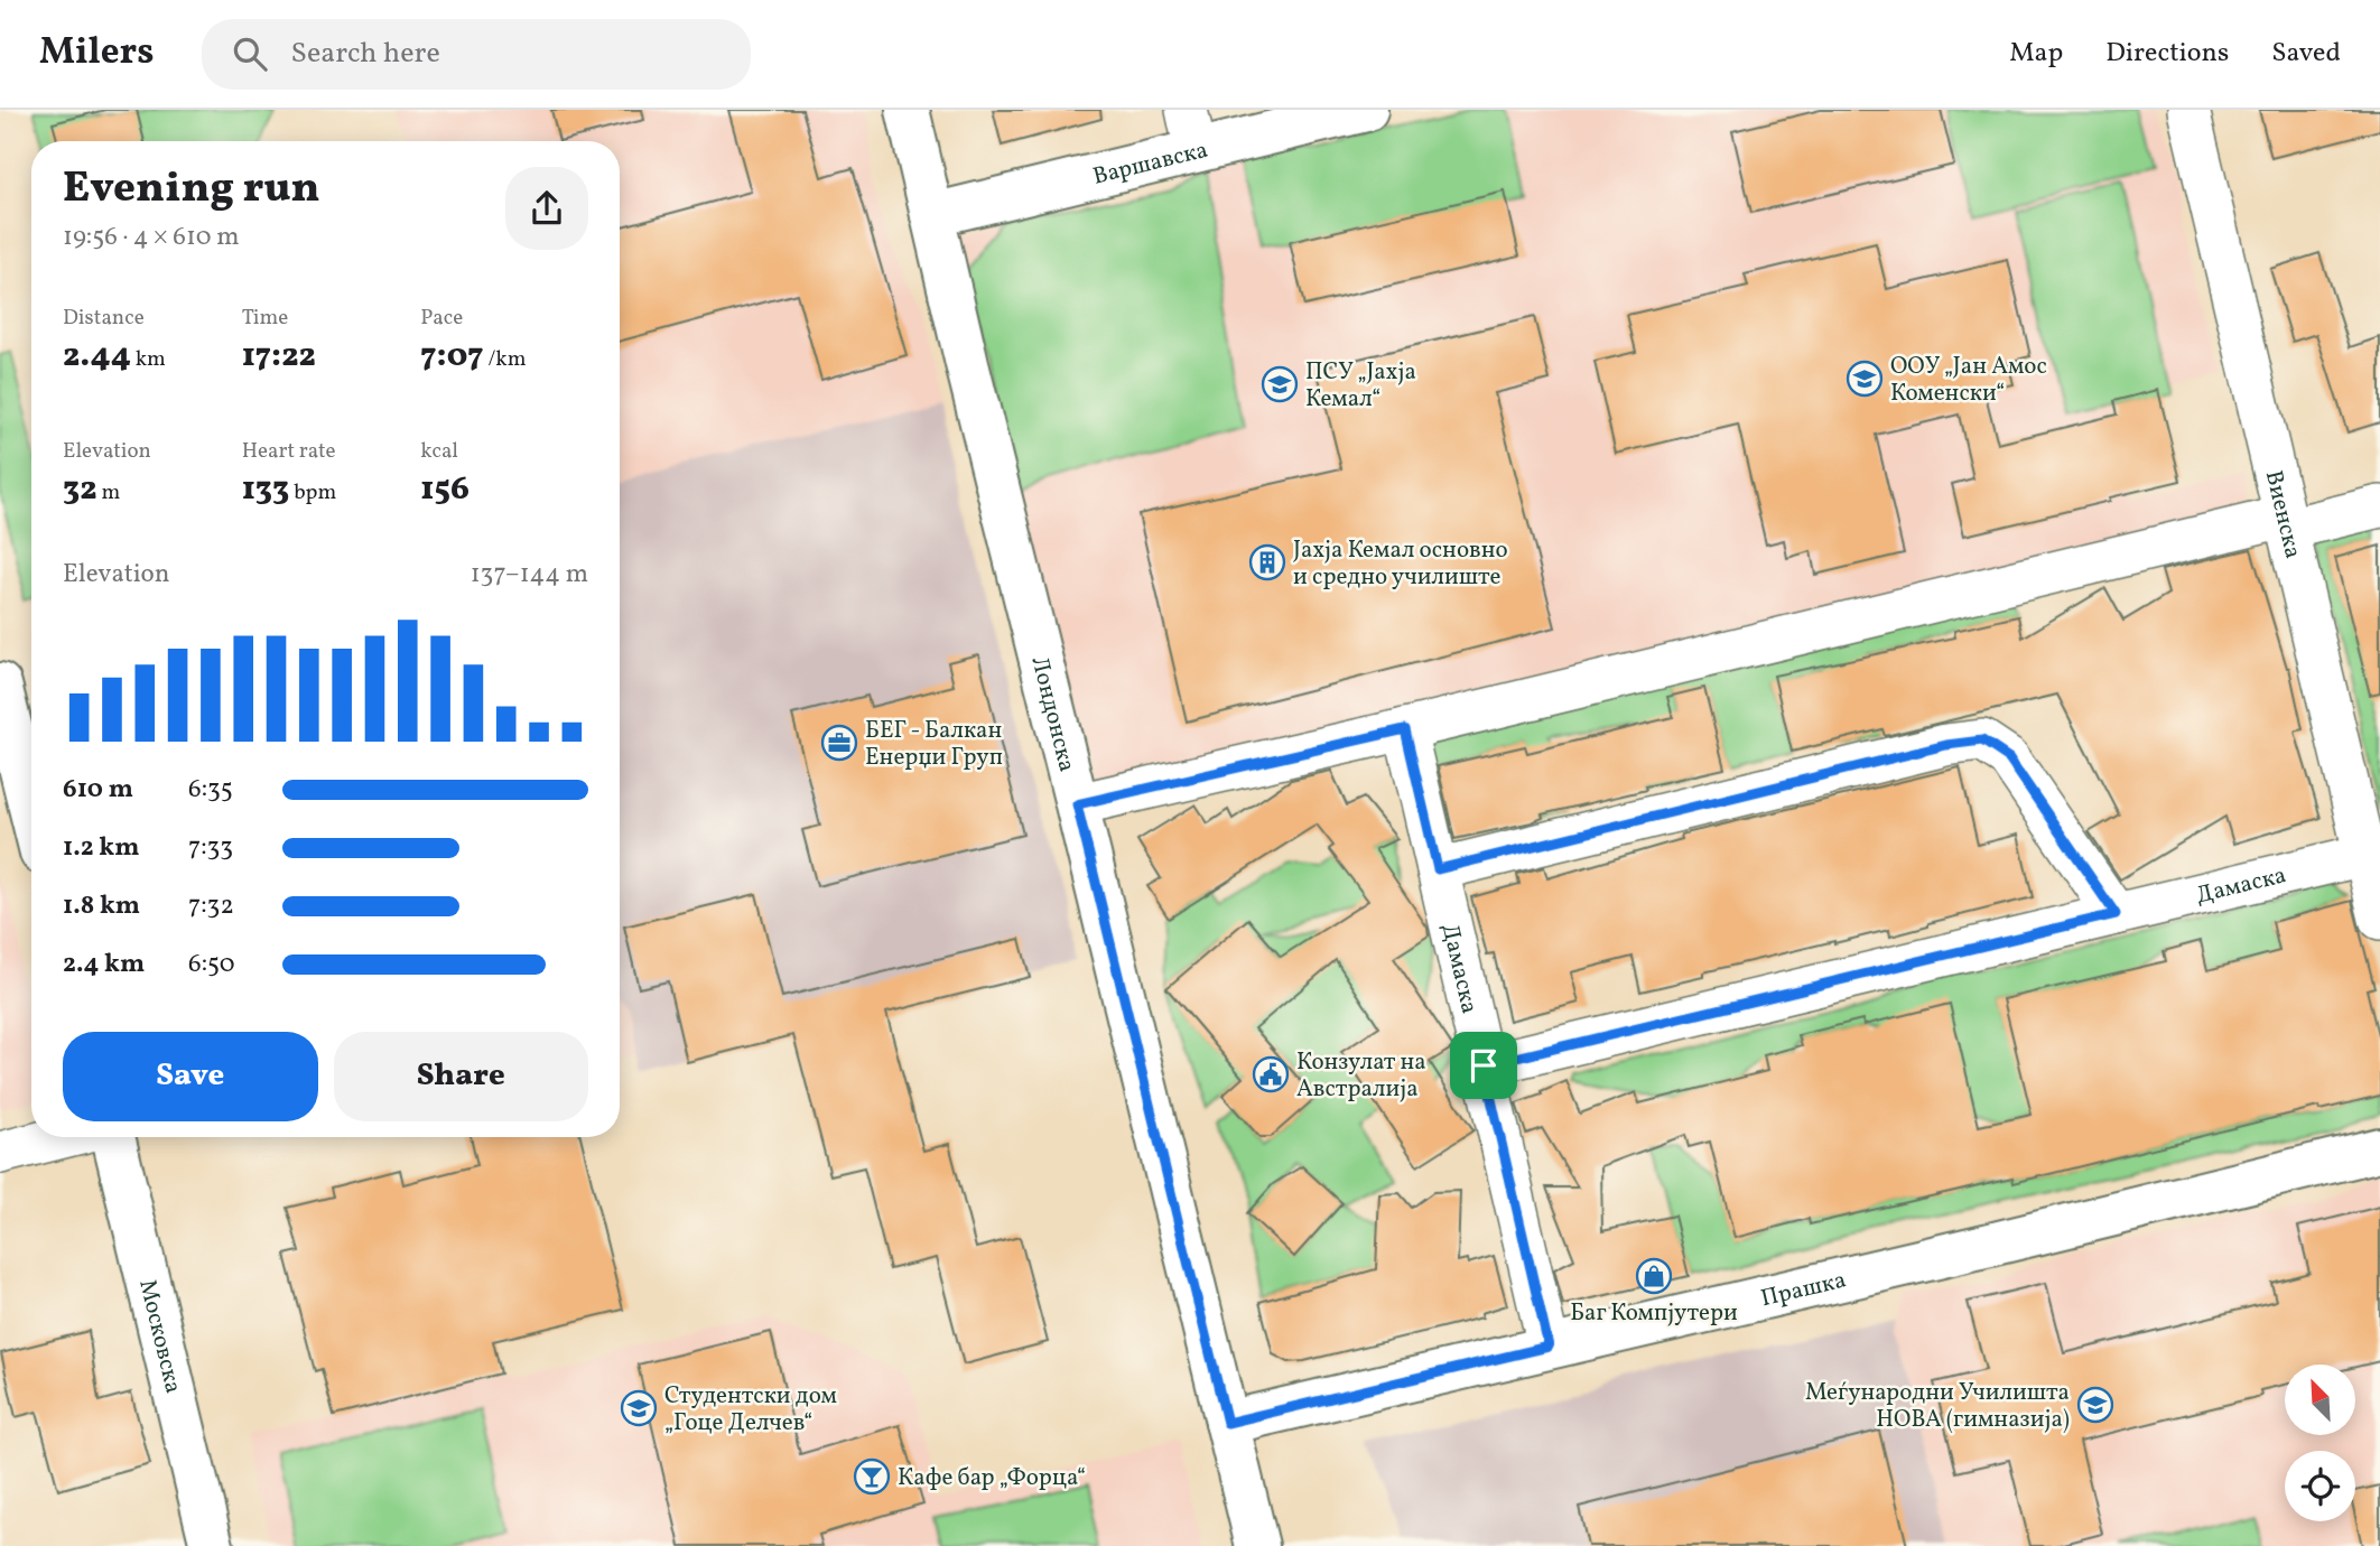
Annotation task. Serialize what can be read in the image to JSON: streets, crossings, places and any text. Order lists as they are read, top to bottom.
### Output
{
  "streets": {
    "street": [
      "Варшавска",
      "Виенска",
      "Лондонска",
      "Дамаска",
      "Прашка",
      "Московска"
    ]
  },
  "crossings": [
    ["Варшавска", "Лондонска"],
    ["Виенска", "Дамаска"],
    ["Лондонска", "Прашка"],
    ["Дамаска", "Прашка"]
  ],
  "places": {
    "school or university": [
      "ООУ „Јан Амос Коменски“",
      "ПСУ „Јахја Кемал“",
      "Меѓународни Училишта НОВА (гимназија)",
      "Студентски дом „Гоце Делчев“"
    ],
    "building": ["Јахја Кемал основно и средно училиште"],
    "office": ["БЕГ - Балкан Енерџи Груп"],
    "public building": ["Конзулат на Австралија"],
    "shop": ["Баг Компјутери"],
    "bar": ["Кaфе бар „Форца“"]
  },
  "north": "top left",
  "page": {
    "header": "Milers",
    "search": "Search here",
    "nav": ["Map", "Directions", "Saved"],
    "heading": ["Evening run", "19:56 · 4 × 610 m"],
    "stats": [
      ["Distance", "2.44 km"],
      ["Time", "17:22"],
      ["Pace", "7:07 /km"],
      ["Elevation", "32 m"],
      ["Heart rate", "133 bpm"],
      ["kcal", "156"]
    ],
    "chart": ["Elevation", "137–144 m"],
    "list": [
      {
        "name": "610 m",
        "note": "6:35"
      },
      {
        "name": "1.2 km",
        "note": "7:33"
      },
      {
        "name": "1.8 km",
        "note": "7:32"
      },
      {
        "name": "2.4 km",
        "note": "6:50"
      }
    ],
    "buttons": ["Save", "Share"]
  }
}
